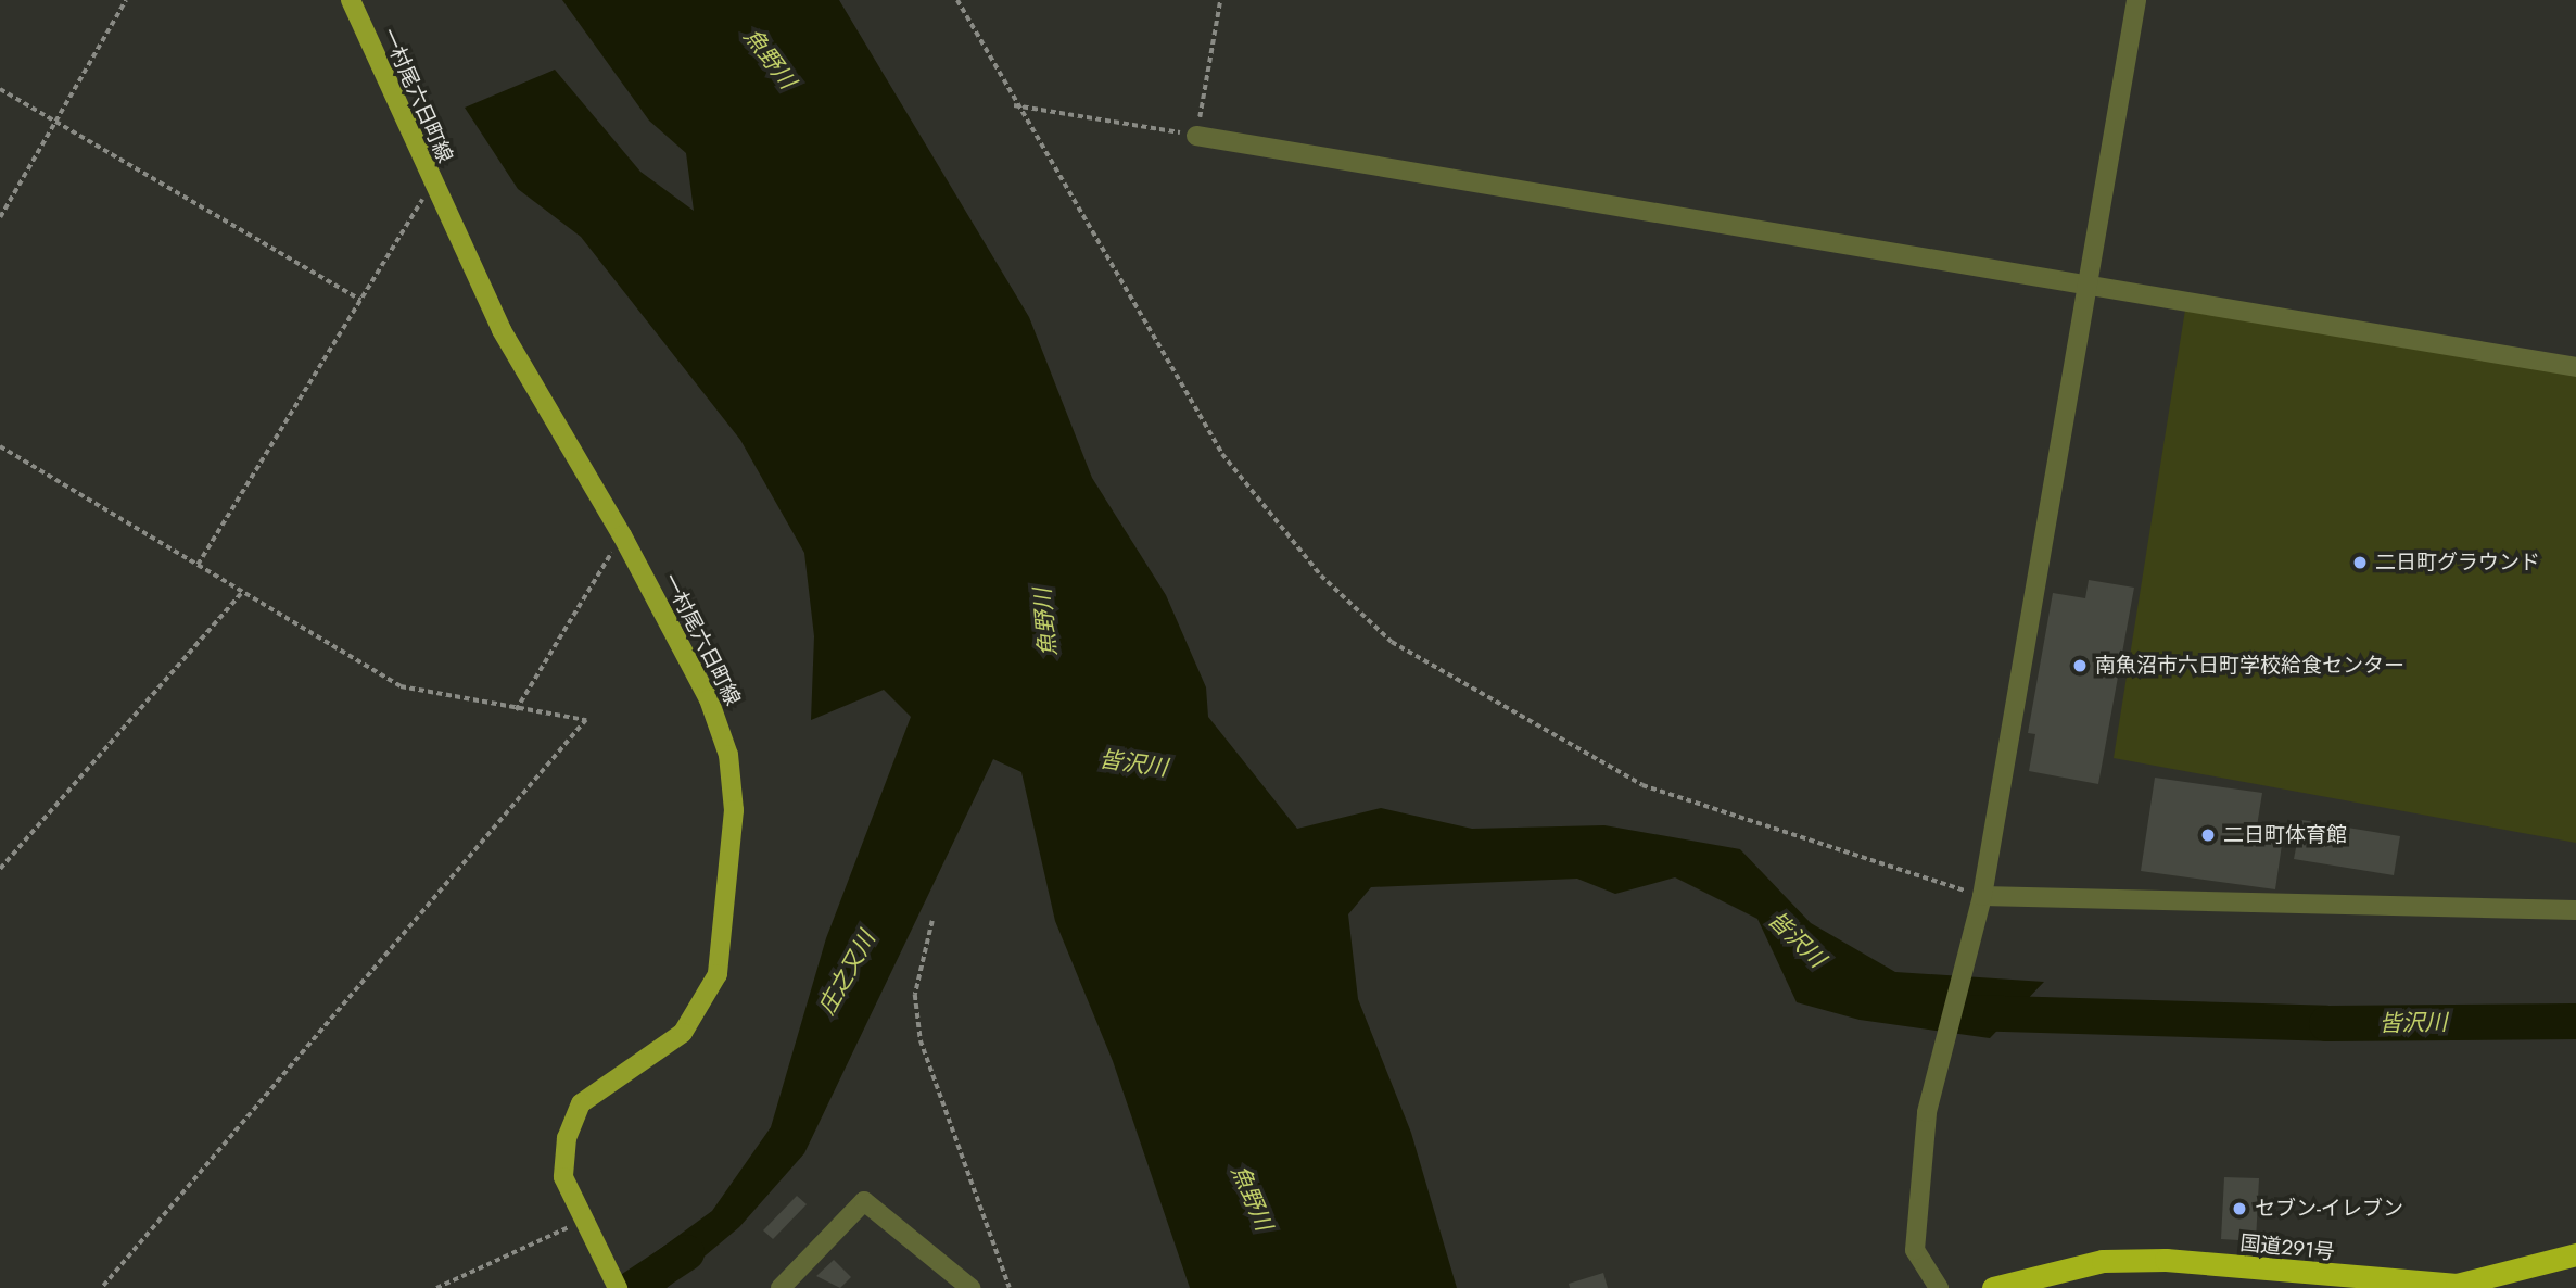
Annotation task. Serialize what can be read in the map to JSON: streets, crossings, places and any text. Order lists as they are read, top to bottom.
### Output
{
  "streets": {
    "highway": ["国道291号"],
    "main road": ["一村尾六日町線"]
  },
  "water": ["魚野川", "皆沢川", "庄之又川"],
  "places": [
    "二日町グラウンド",
    "南魚沼市六日町学校給食センター",
    "二日町体育館",
    "セブン-イレブン"
  ]
}
